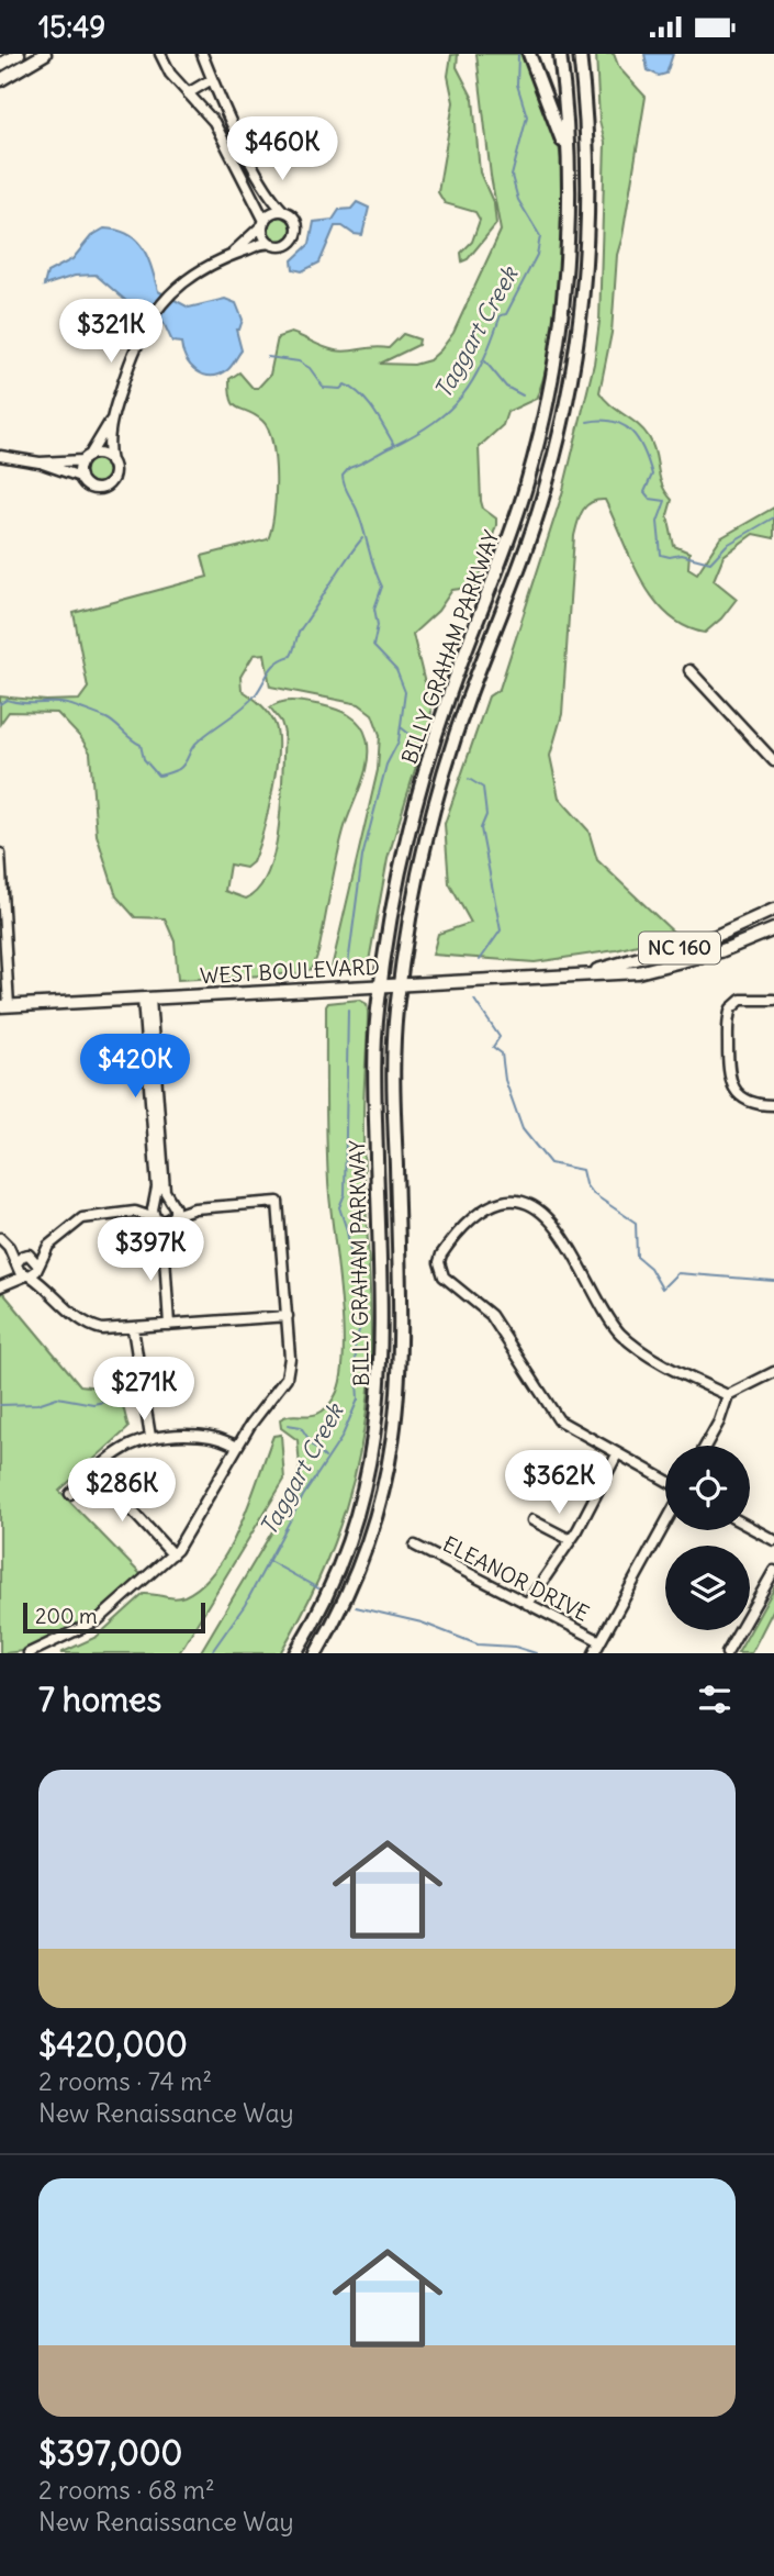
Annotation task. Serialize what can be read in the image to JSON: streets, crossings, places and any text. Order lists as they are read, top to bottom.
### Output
{
  "streets": {
    "highway": ["BILLY GRAHAM PARKWAY"],
    "main road": ["NC 160", "WEST BOULEVARD"],
    "street": ["ELEANOR DRIVE"]
  },
  "crossings": [
    ["BILLY GRAHAM PARKWAY", "WEST BOULEVARD"]
  ],
  "water": ["Taggart Creek"],
  "scale_bar": "200 m",
  "page": {
    "status": "15:49",
    "price": [
      "$460K",
      "$321K",
      "$420K",
      "$397K",
      "$271K",
      "$362K",
      "$286K"
    ],
    "scale": "200 m",
    "heading": "7 homes",
    "list": [
      {
        "name": "$420,000",
        "note": "2 rooms · 74 m² · New Renaissance Way"
      },
      {
        "name": "$397,000",
        "note": "2 rooms · 68 m² · New Renaissance Way"
      }
    ]
  }
}
